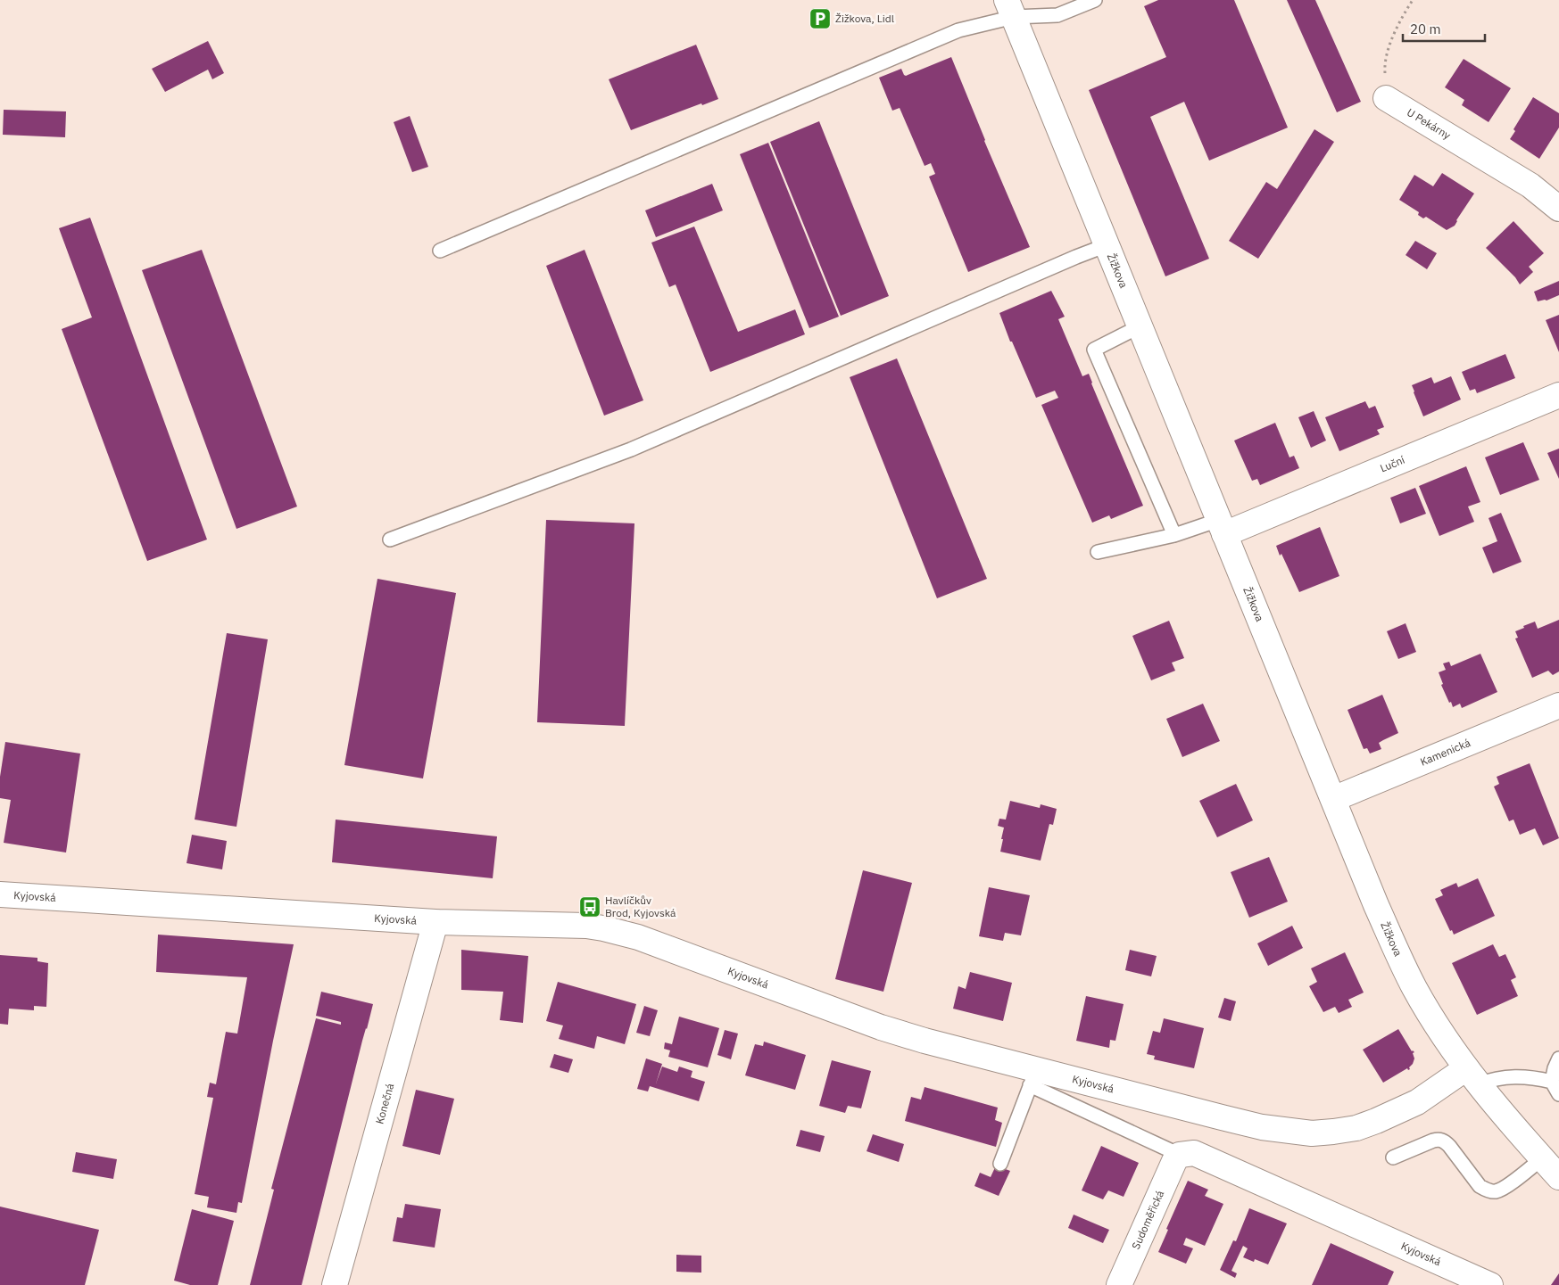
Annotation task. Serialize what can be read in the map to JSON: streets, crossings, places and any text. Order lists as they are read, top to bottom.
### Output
{
  "streets": {
    "street": [
      "U Pekárny",
      "Žižkova",
      "Luční",
      "Kamenická",
      "Kyjovská",
      "Konečná",
      "Sudoměřická"
    ]
  },
  "crossings": [
    ["Žižkova", "Luční"],
    ["Žižkova", "Kamenická"],
    ["Žižkova", "Kyjovská"],
    ["Kyjovská", "Konečná"],
    ["Kyjovská", "Sudoměřická"]
  ],
  "places": {
    "parking": ["Žižkova, Lidl"],
    "bus stop": ["Havlíčkův Brod, Kyjovská"]
  },
  "scale_bar": "20 m"
}
